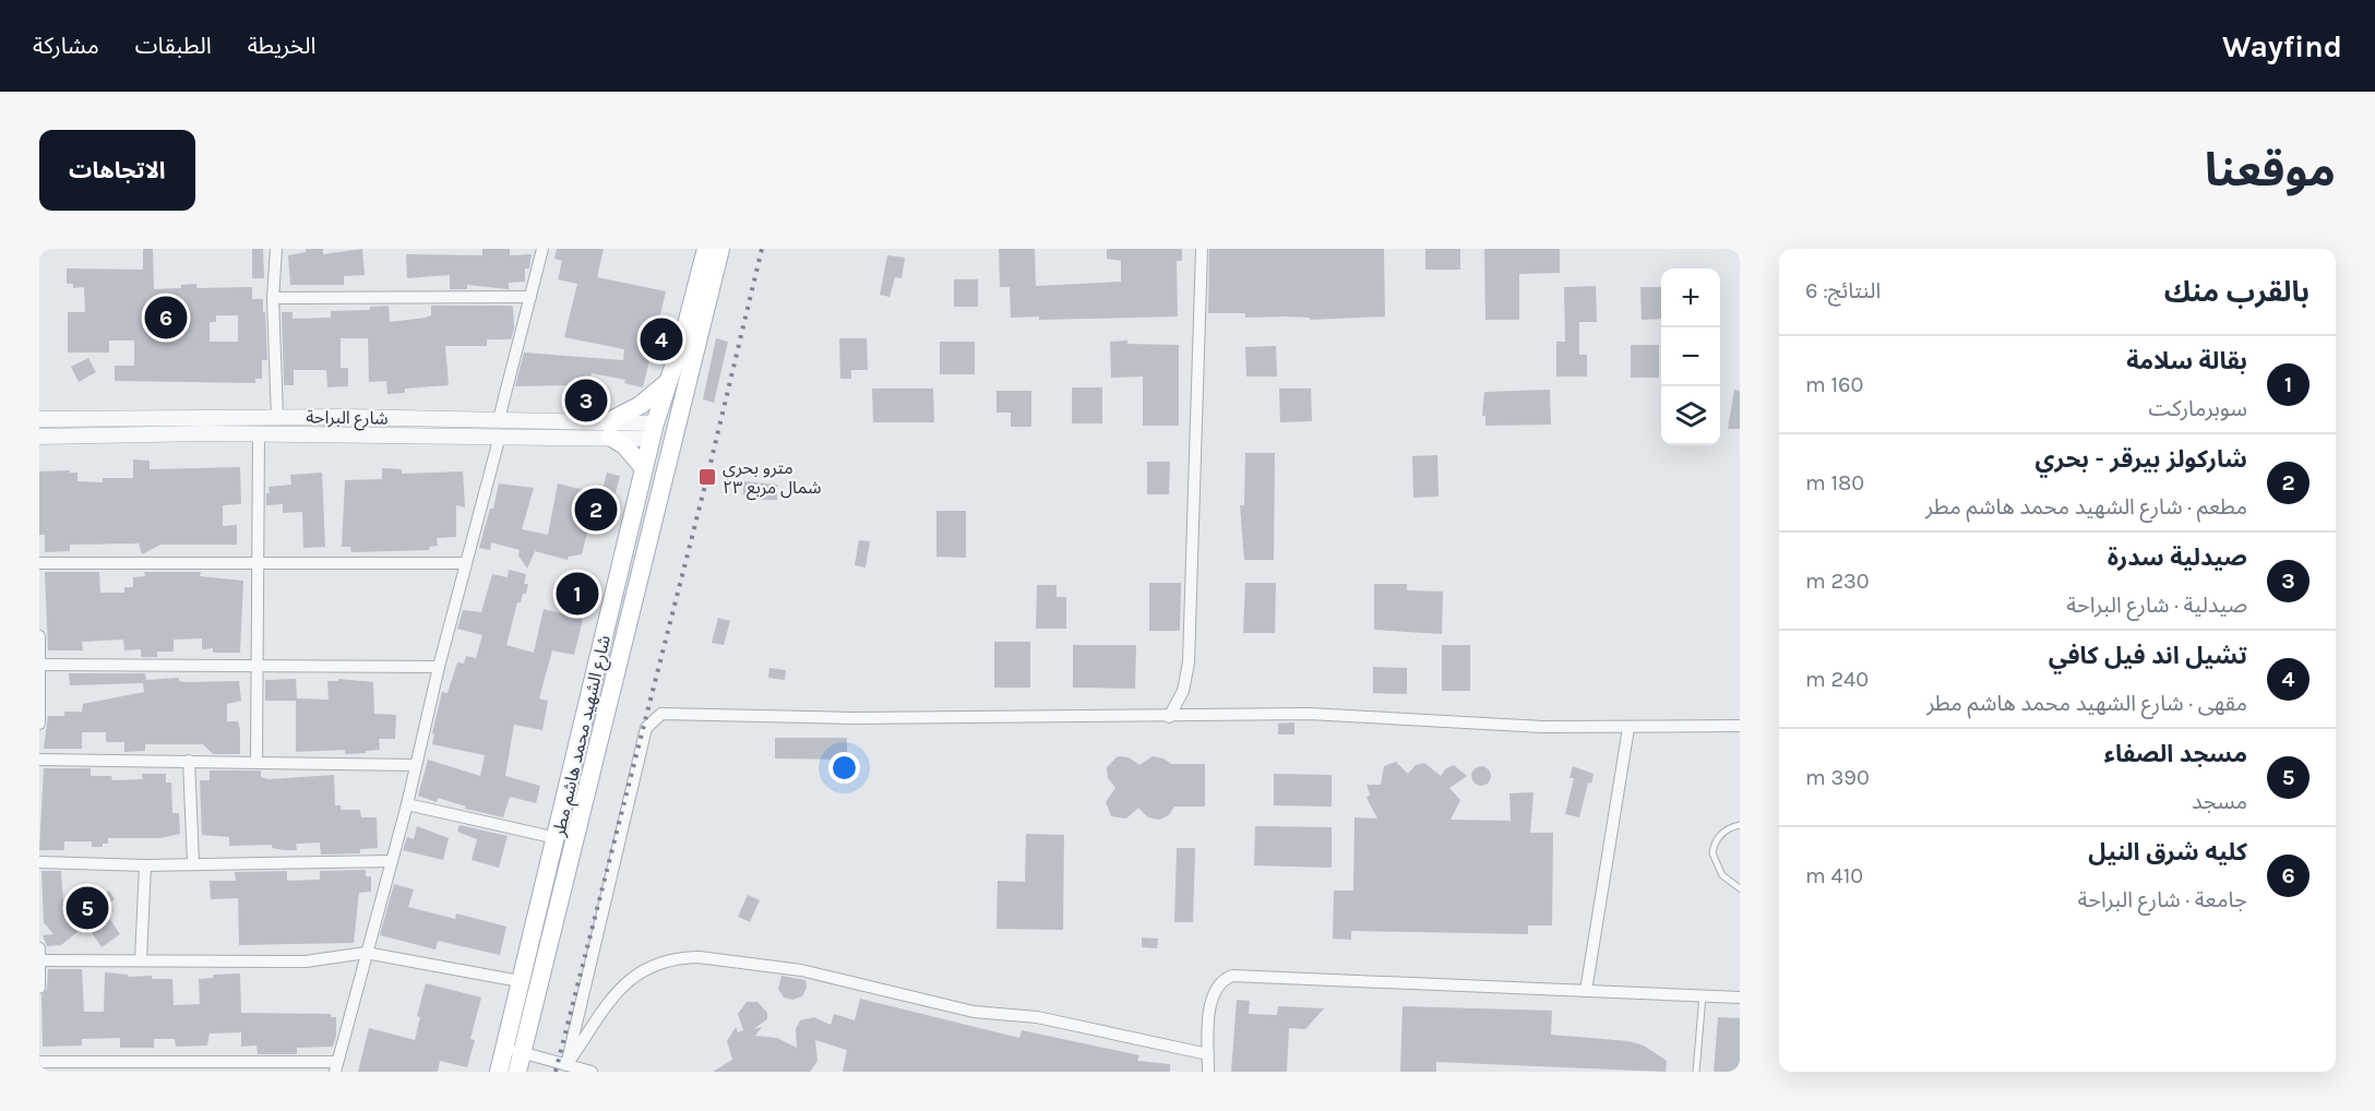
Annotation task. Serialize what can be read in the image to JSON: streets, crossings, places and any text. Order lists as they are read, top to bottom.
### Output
{
  "streets": {
    "main road": ["شارع الشهيد محمد هاشم مطر"],
    "street": ["شارع البراحة"]
  },
  "crossings": [
    ["شارع البراحة", "شارع الشهيد محمد هاشم مطر"]
  ],
  "places": {
    "transit": ["مترو بحري شمال مربع ٢٣"]
  },
  "page": {
    "header": "Wayfind",
    "nav": ["الخريطة", "الطبقات", "مشاركة"],
    "title": "موقعنا",
    "buttons": "الاتجاهات",
    "heading": ["بالقرب منك", "النتائج: 6"],
    "map_buttons": ["+", "−"],
    "pins": [
      "6",
      "4",
      "3",
      "2",
      "1",
      "5"
    ],
    "list": [
      {
        "mark": "1",
        "name": "بقالة سلامة",
        "note": "سوبرماركت",
        "value": "160 m"
      },
      {
        "mark": "2",
        "name": "شاركولز بيرقر - بحري",
        "note": "مطعم · شارع الشهيد محمد هاشم مطر",
        "value": "180 m"
      },
      {
        "mark": "3",
        "name": "صيدلية سدرة",
        "note": "صيدلية · شارع البراحة",
        "value": "230 m"
      },
      {
        "mark": "4",
        "name": "تشيل اند فيل كافي",
        "note": "مقهى · شارع الشهيد محمد هاشم مطر",
        "value": "240 m"
      },
      {
        "mark": "5",
        "name": "مسجد الصفاء",
        "note": "مسجد",
        "value": "390 m"
      },
      {
        "mark": "6",
        "name": "كليه شرق النيل",
        "note": "جامعة · شارع البراحة",
        "value": "410 m"
      }
    ]
  }
}
